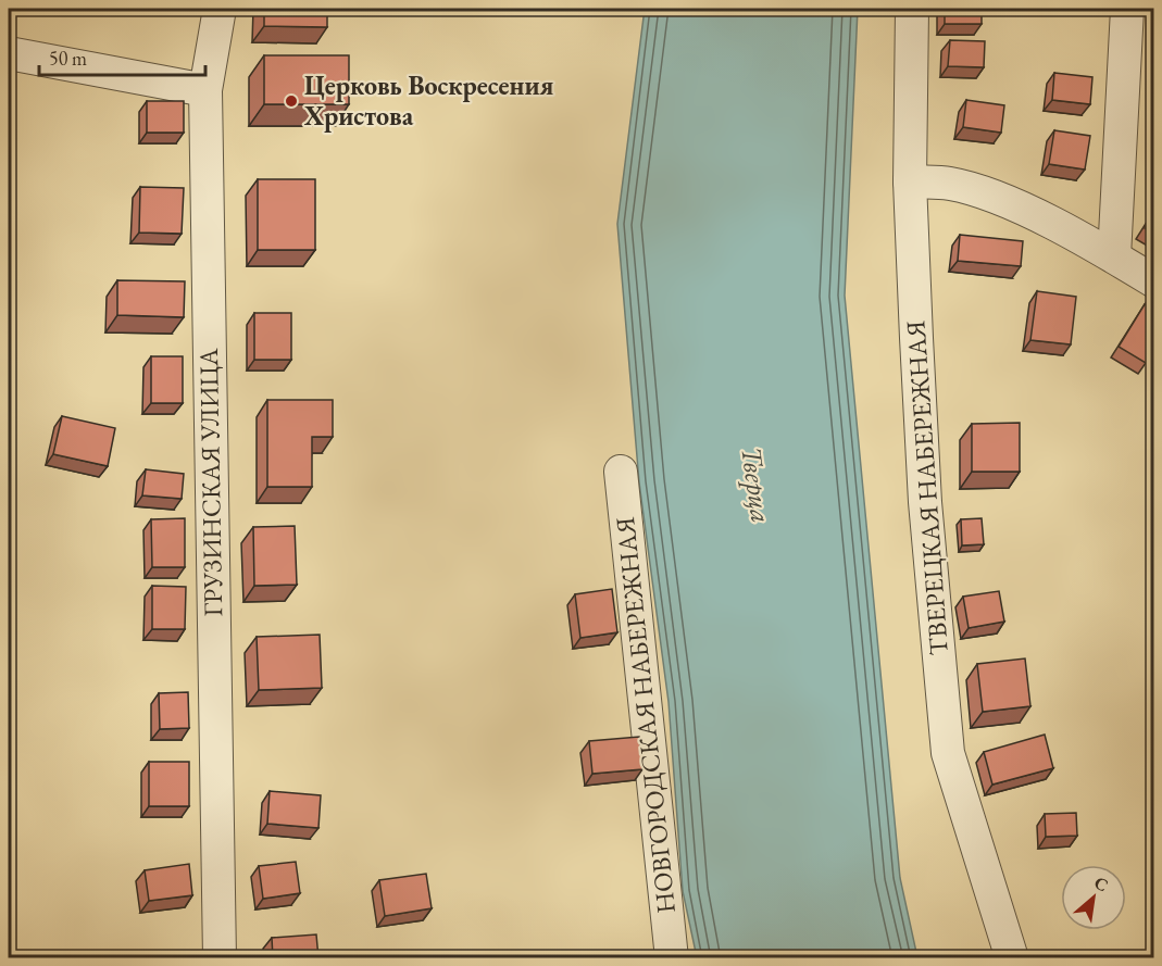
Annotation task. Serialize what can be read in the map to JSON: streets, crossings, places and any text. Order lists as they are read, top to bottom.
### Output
{
  "streets": {
    "street": ["ГРУЗИНСКАЯ УЛИЦА", "ТВЕРЕЦКАЯ НАБЕРЕЖНАЯ", "НОВГОРОДСКАЯ НАБЕРЕЖНАЯ"]
  },
  "water": ["Тверца"],
  "places": ["Церковь Воскресения Христова"],
  "scale_bar": "50 m",
  "north": "top right"
}
